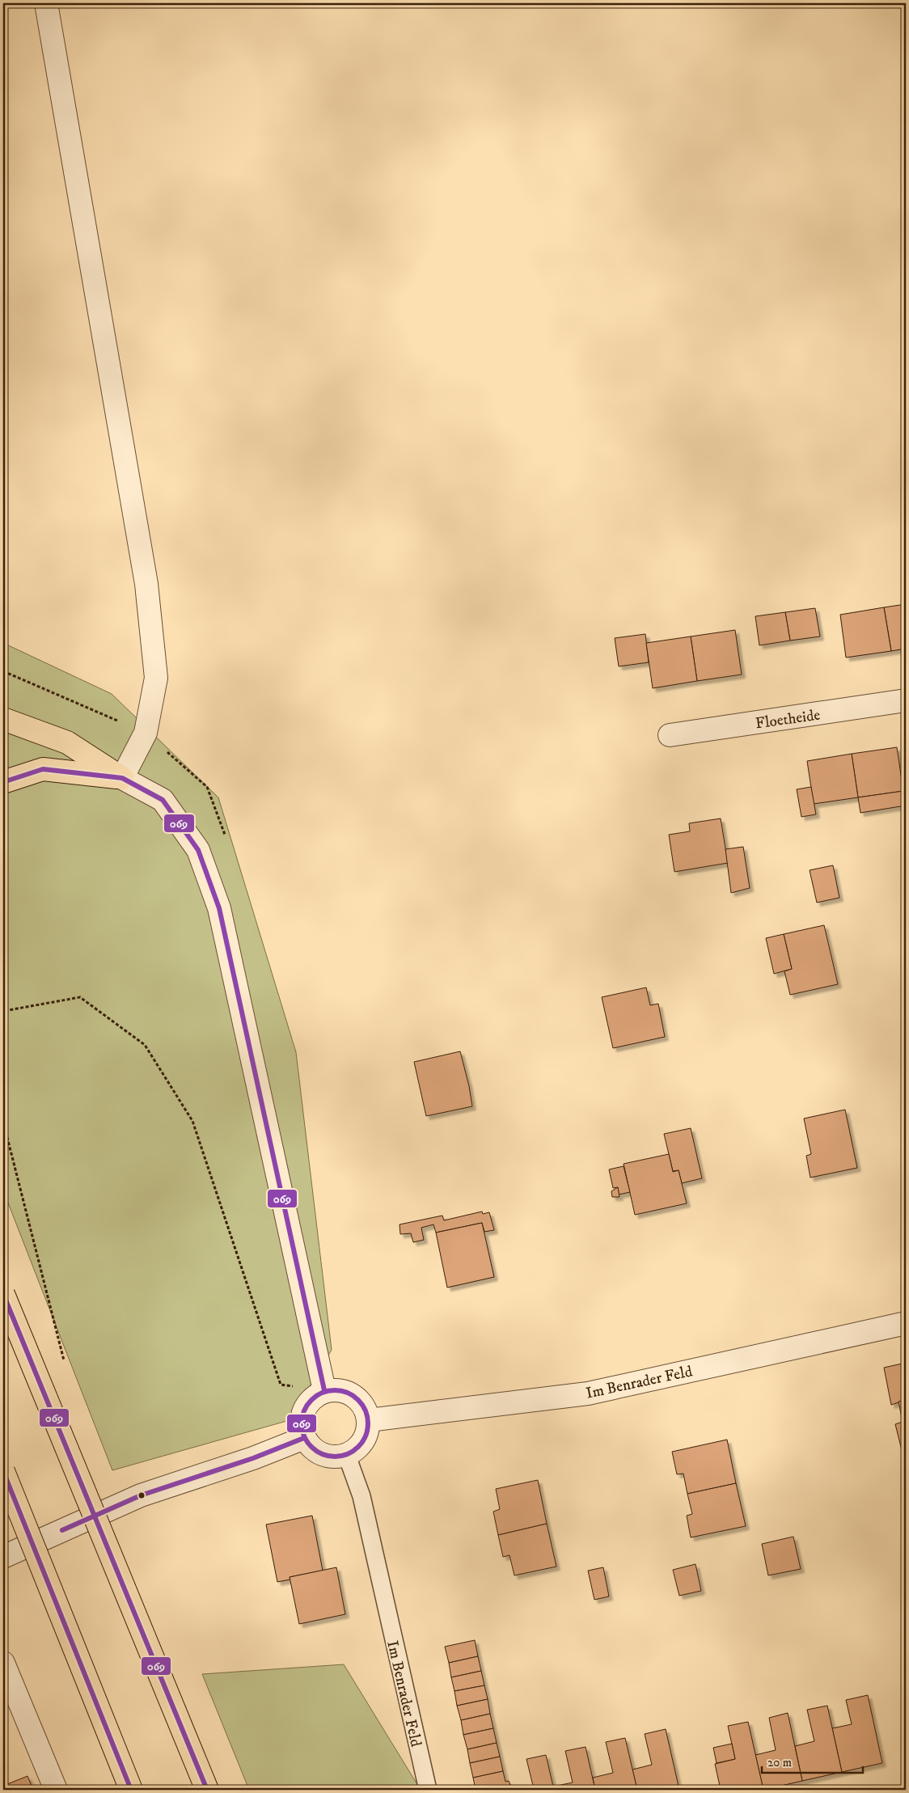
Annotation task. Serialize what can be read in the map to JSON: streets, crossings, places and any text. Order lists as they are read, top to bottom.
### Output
{
  "streets": {
    "street": ["Floetheide", "Im Benrader Feld"]
  },
  "lines": ["transit line 069"],
  "scale_bar": "20 m"
}
